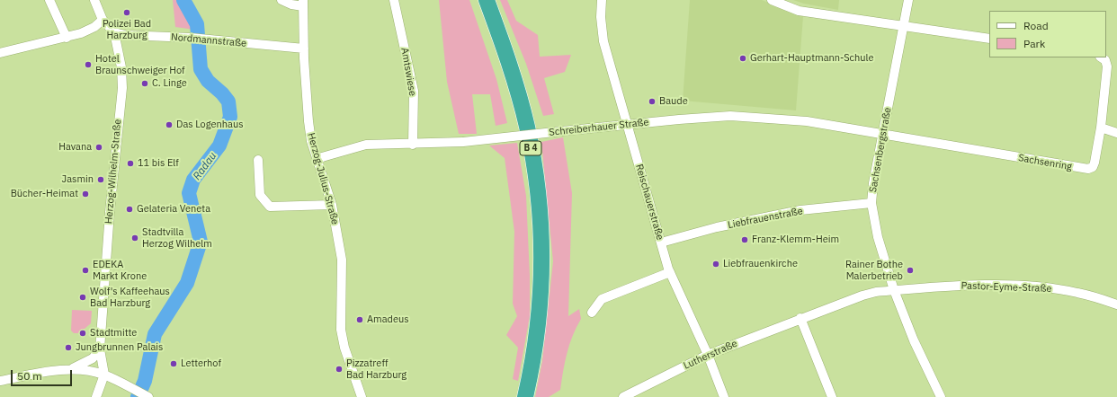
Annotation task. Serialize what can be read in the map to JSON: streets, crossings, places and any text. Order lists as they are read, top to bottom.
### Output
{
  "streets": {
    "highway": ["B 4"],
    "street": [
      "Nordmannstraße",
      "Amtswiese",
      "Schreiberhauer Straße",
      "Sachsenbergstraße",
      "Sachsenring",
      "Herzog-Wilhelm-Straße",
      "Herzog-Julius-Straße",
      "Reischauerstraße",
      "Liebfrauenstraße",
      "Pastor-Eyme-Straße",
      "Lutherstraße"
    ]
  },
  "crossings": [
    ["Nordmannstraße", "Herzog-Wilhelm-Straße"],
    ["Nordmannstraße", "Herzog-Julius-Straße"],
    ["Amtswiese", "Schreiberhauer Straße"],
    ["Schreiberhauer Straße", "Sachsenbergstraße"],
    ["Schreiberhauer Straße", "Sachsenring"],
    ["Schreiberhauer Straße", "Herzog-Julius-Straße"],
    ["Schreiberhauer Straße", "Reischauerstraße"],
    ["Sachsenbergstraße", "Sachsenring"],
    ["Sachsenbergstraße", "Liebfrauenstraße"],
    ["Sachsenbergstraße", "Pastor-Eyme-Straße"],
    ["Reischauerstraße", "Liebfrauenstraße"],
    ["Reischauerstraße", "Lutherstraße"],
    ["Pastor-Eyme-Straße", "Lutherstraße"]
  ],
  "water": ["Radau"],
  "places": [
    "Polizei Bad Harzburg",
    "Gerhart-Hauptmann-Schule",
    "Hotel Braunschweiger Hof",
    "C. Linge",
    "Baude",
    "Das Logenhaus",
    "Havana",
    "11 bis Elf",
    "Jasmin",
    "Bücher-Heimat",
    "Gelateria Veneta",
    "Stadtvilla Herzog Wilhelm",
    "Franz-Klemm-Heim",
    "Liebfrauenkirche",
    "EDEKA Markt Krone",
    "Rainer Bothe Malerbetrieb",
    "Wolf's Kaffeehaus Bad Harzburg",
    "Amadeus",
    "Stadtmitte",
    "Jungbrunnen Palais",
    "Letterhof",
    "Pizzatreff Bad Harzburg"
  ],
  "legend": ["Road", "Park"],
  "scale_bar": "50 m"
}
